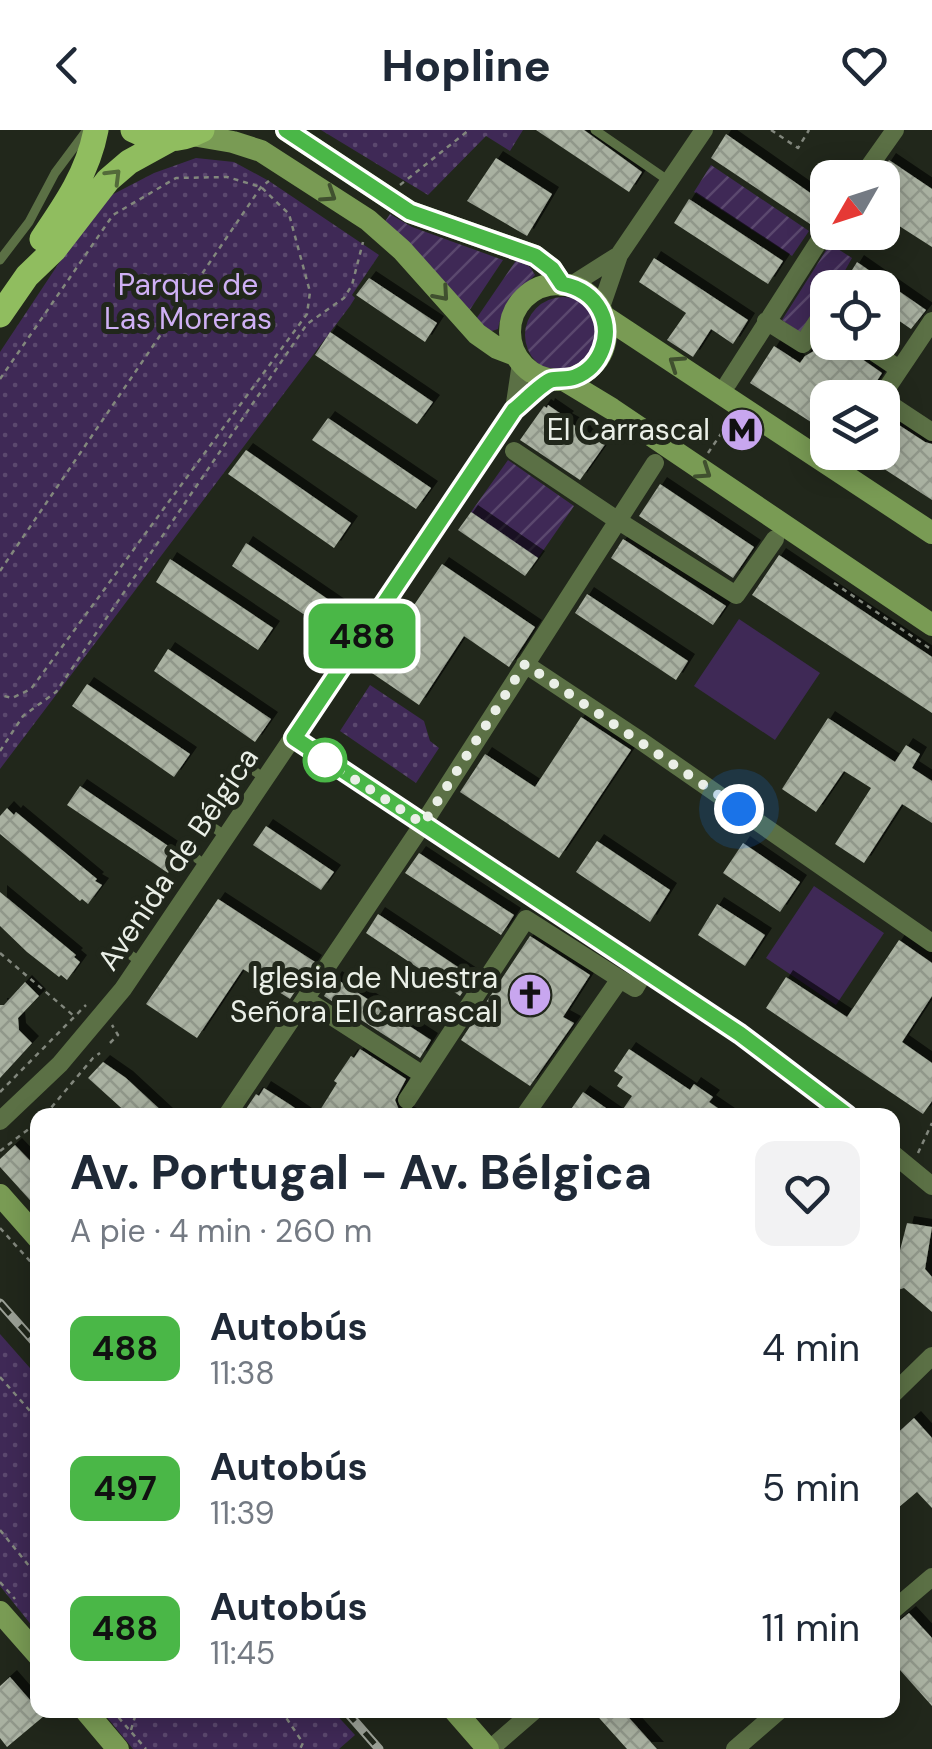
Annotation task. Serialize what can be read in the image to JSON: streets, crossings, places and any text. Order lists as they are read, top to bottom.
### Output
{
  "streets": {
    "street": ["Avenida de Bélgica"]
  },
  "parks": ["Parque de Las Moreras"],
  "places": {
    "metro station": ["El Carrascal"],
    "church": ["Iglesia de Nuestra Señora El Carrascal"]
  },
  "lines": ["bus line 488"],
  "north": "bottom left",
  "page": {
    "header": "Hopline",
    "on_map": "488",
    "heading": ["Av. Portugal - Av. Bélgica", "A pie · 4 min · 260 m"],
    "list": [
      {
        "mark": "488",
        "name": "Autobús",
        "note": "11:38",
        "value": "4 min"
      },
      {
        "mark": "497",
        "name": "Autobús",
        "note": "11:39",
        "value": "5 min"
      },
      {
        "mark": "488",
        "name": "Autobús",
        "note": "11:45",
        "value": "11 min"
      }
    ]
  }
}
